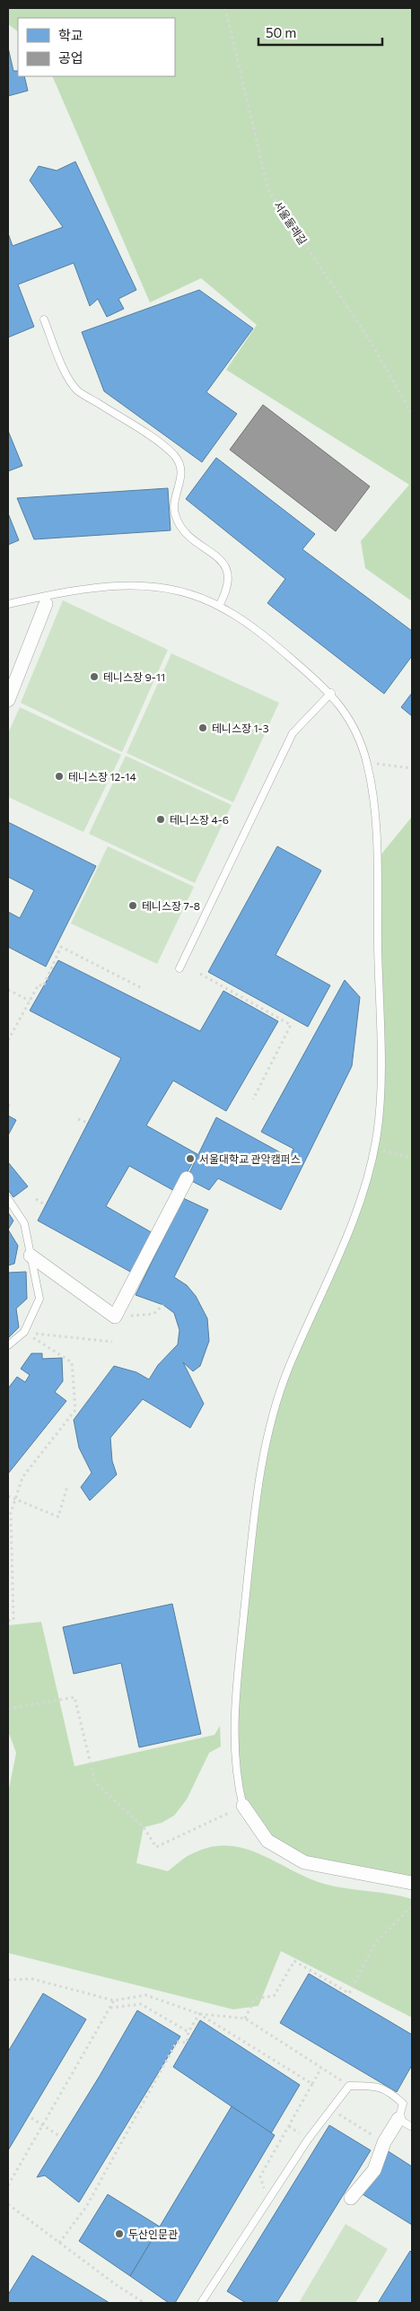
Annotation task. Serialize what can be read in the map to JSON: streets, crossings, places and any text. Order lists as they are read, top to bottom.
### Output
{
  "streets": {
    "path": ["서울둘레길"]
  },
  "places": [
    "테니스장 9-11",
    "테니스장 1-3",
    "테니스장 12-14",
    "테니스장 4-6",
    "테니스장 7-8",
    "서울대학교 관악캠퍼스",
    "두산인문관"
  ],
  "legend": ["학교", "공업"],
  "scale_bar": "50 m"
}
